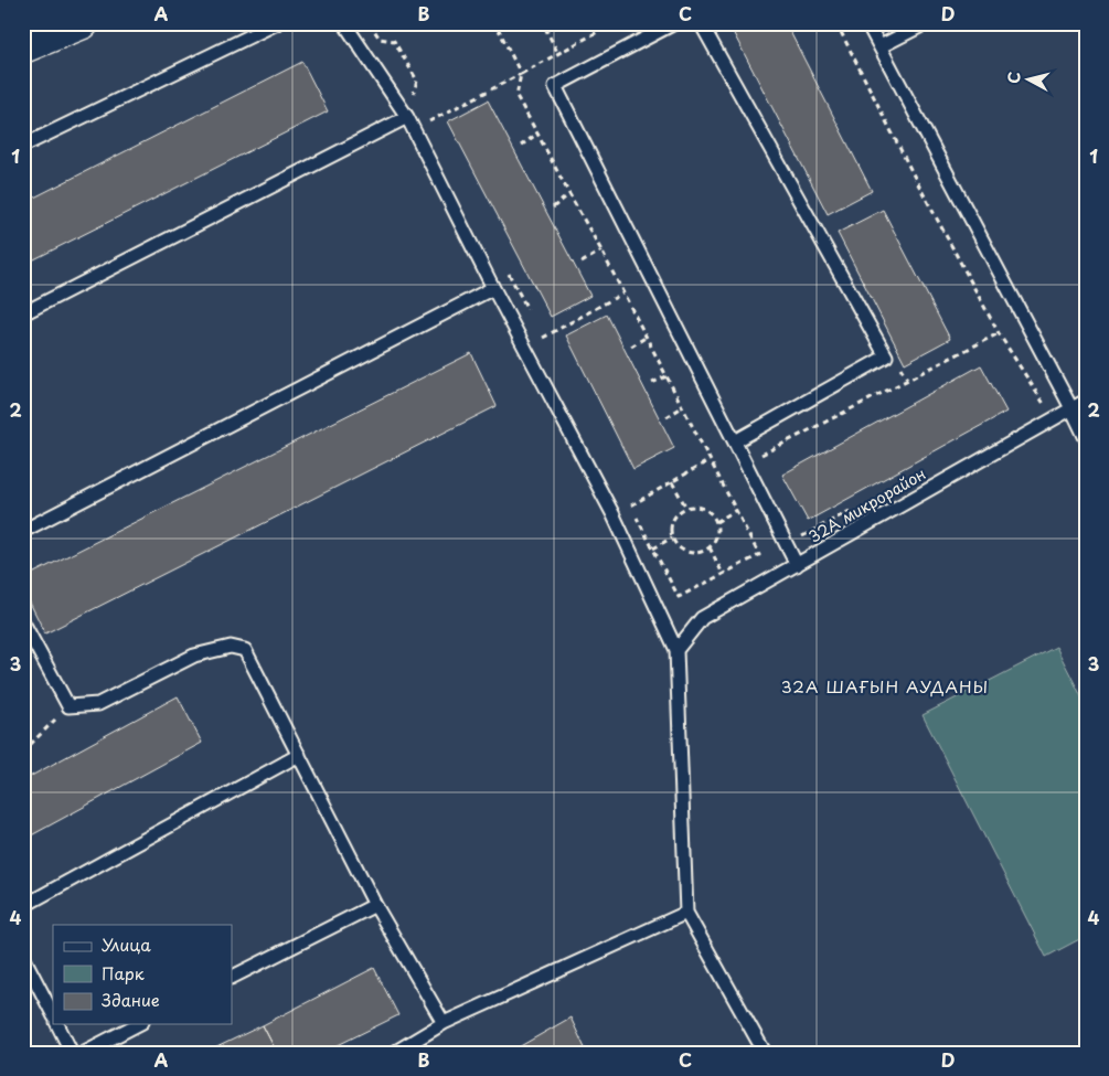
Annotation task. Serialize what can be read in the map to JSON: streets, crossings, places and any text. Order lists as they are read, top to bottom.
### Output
{
  "streets": {
    "lane": ["32А микрорайон"]
  },
  "districts": ["32А ШАҒЫН АУДАНЫ"],
  "legend": ["Улица", "Парк", "Здание"],
  "north": "left",
  "grid": {
    "columns": [
      "A",
      "B",
      "C",
      "D"
    ],
    "rows": [
      "1",
      "2",
      "3",
      "4"
    ]
  }
}
